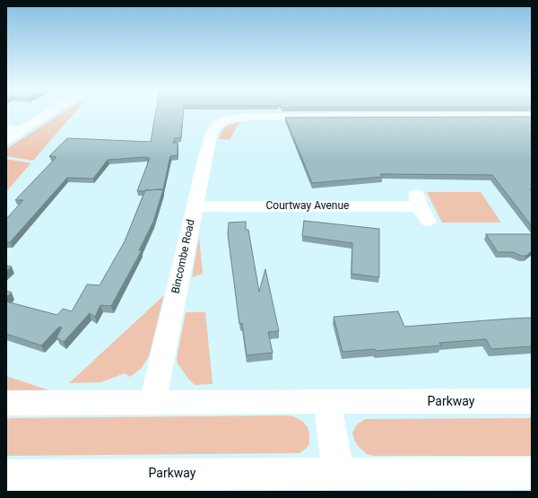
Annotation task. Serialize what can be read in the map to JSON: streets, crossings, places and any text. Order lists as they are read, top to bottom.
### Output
{
  "streets": {
    "street": ["Courtway Avenue", "Bincombe Road", "Parkway"]
  },
  "crossings": [
    ["Courtway Avenue", "Bincombe Road"],
    ["Bincombe Road", "Parkway"]
  ]
}
